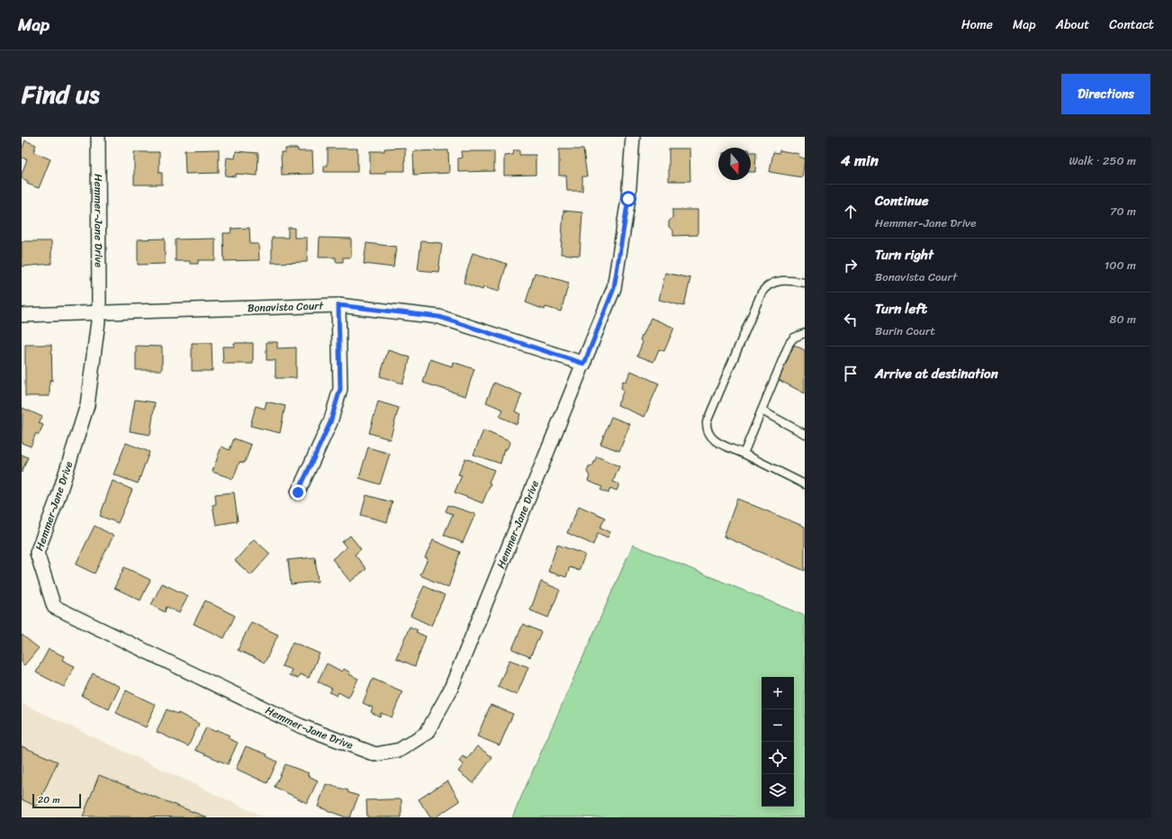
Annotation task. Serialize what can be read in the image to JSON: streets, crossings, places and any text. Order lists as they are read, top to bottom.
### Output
{
  "streets": {
    "street": ["Hemmer-Jane Drive", "Bonavista Court"]
  },
  "crossings": [
    ["Hemmer-Jane Drive", "Bonavista Court"]
  ],
  "scale_bar": "20 m",
  "north": "bottom",
  "page": {
    "header": "Map",
    "nav": [
      "Home",
      "Map",
      "About",
      "Contact"
    ],
    "title": "Find us",
    "buttons": "Directions",
    "heading": ["4 min", "Walk · 250 m"],
    "list": [
      ["Continue", "Hemmer-Jane Drive", "70 m"],
      ["Turn right", "Bonavista Court", "100 m"],
      ["Turn left", "Burin Court", "80 m"],
      "Arrive at destination"
    ],
    "map_buttons": ["+", "−"],
    "scale": "20 m"
  }
}
